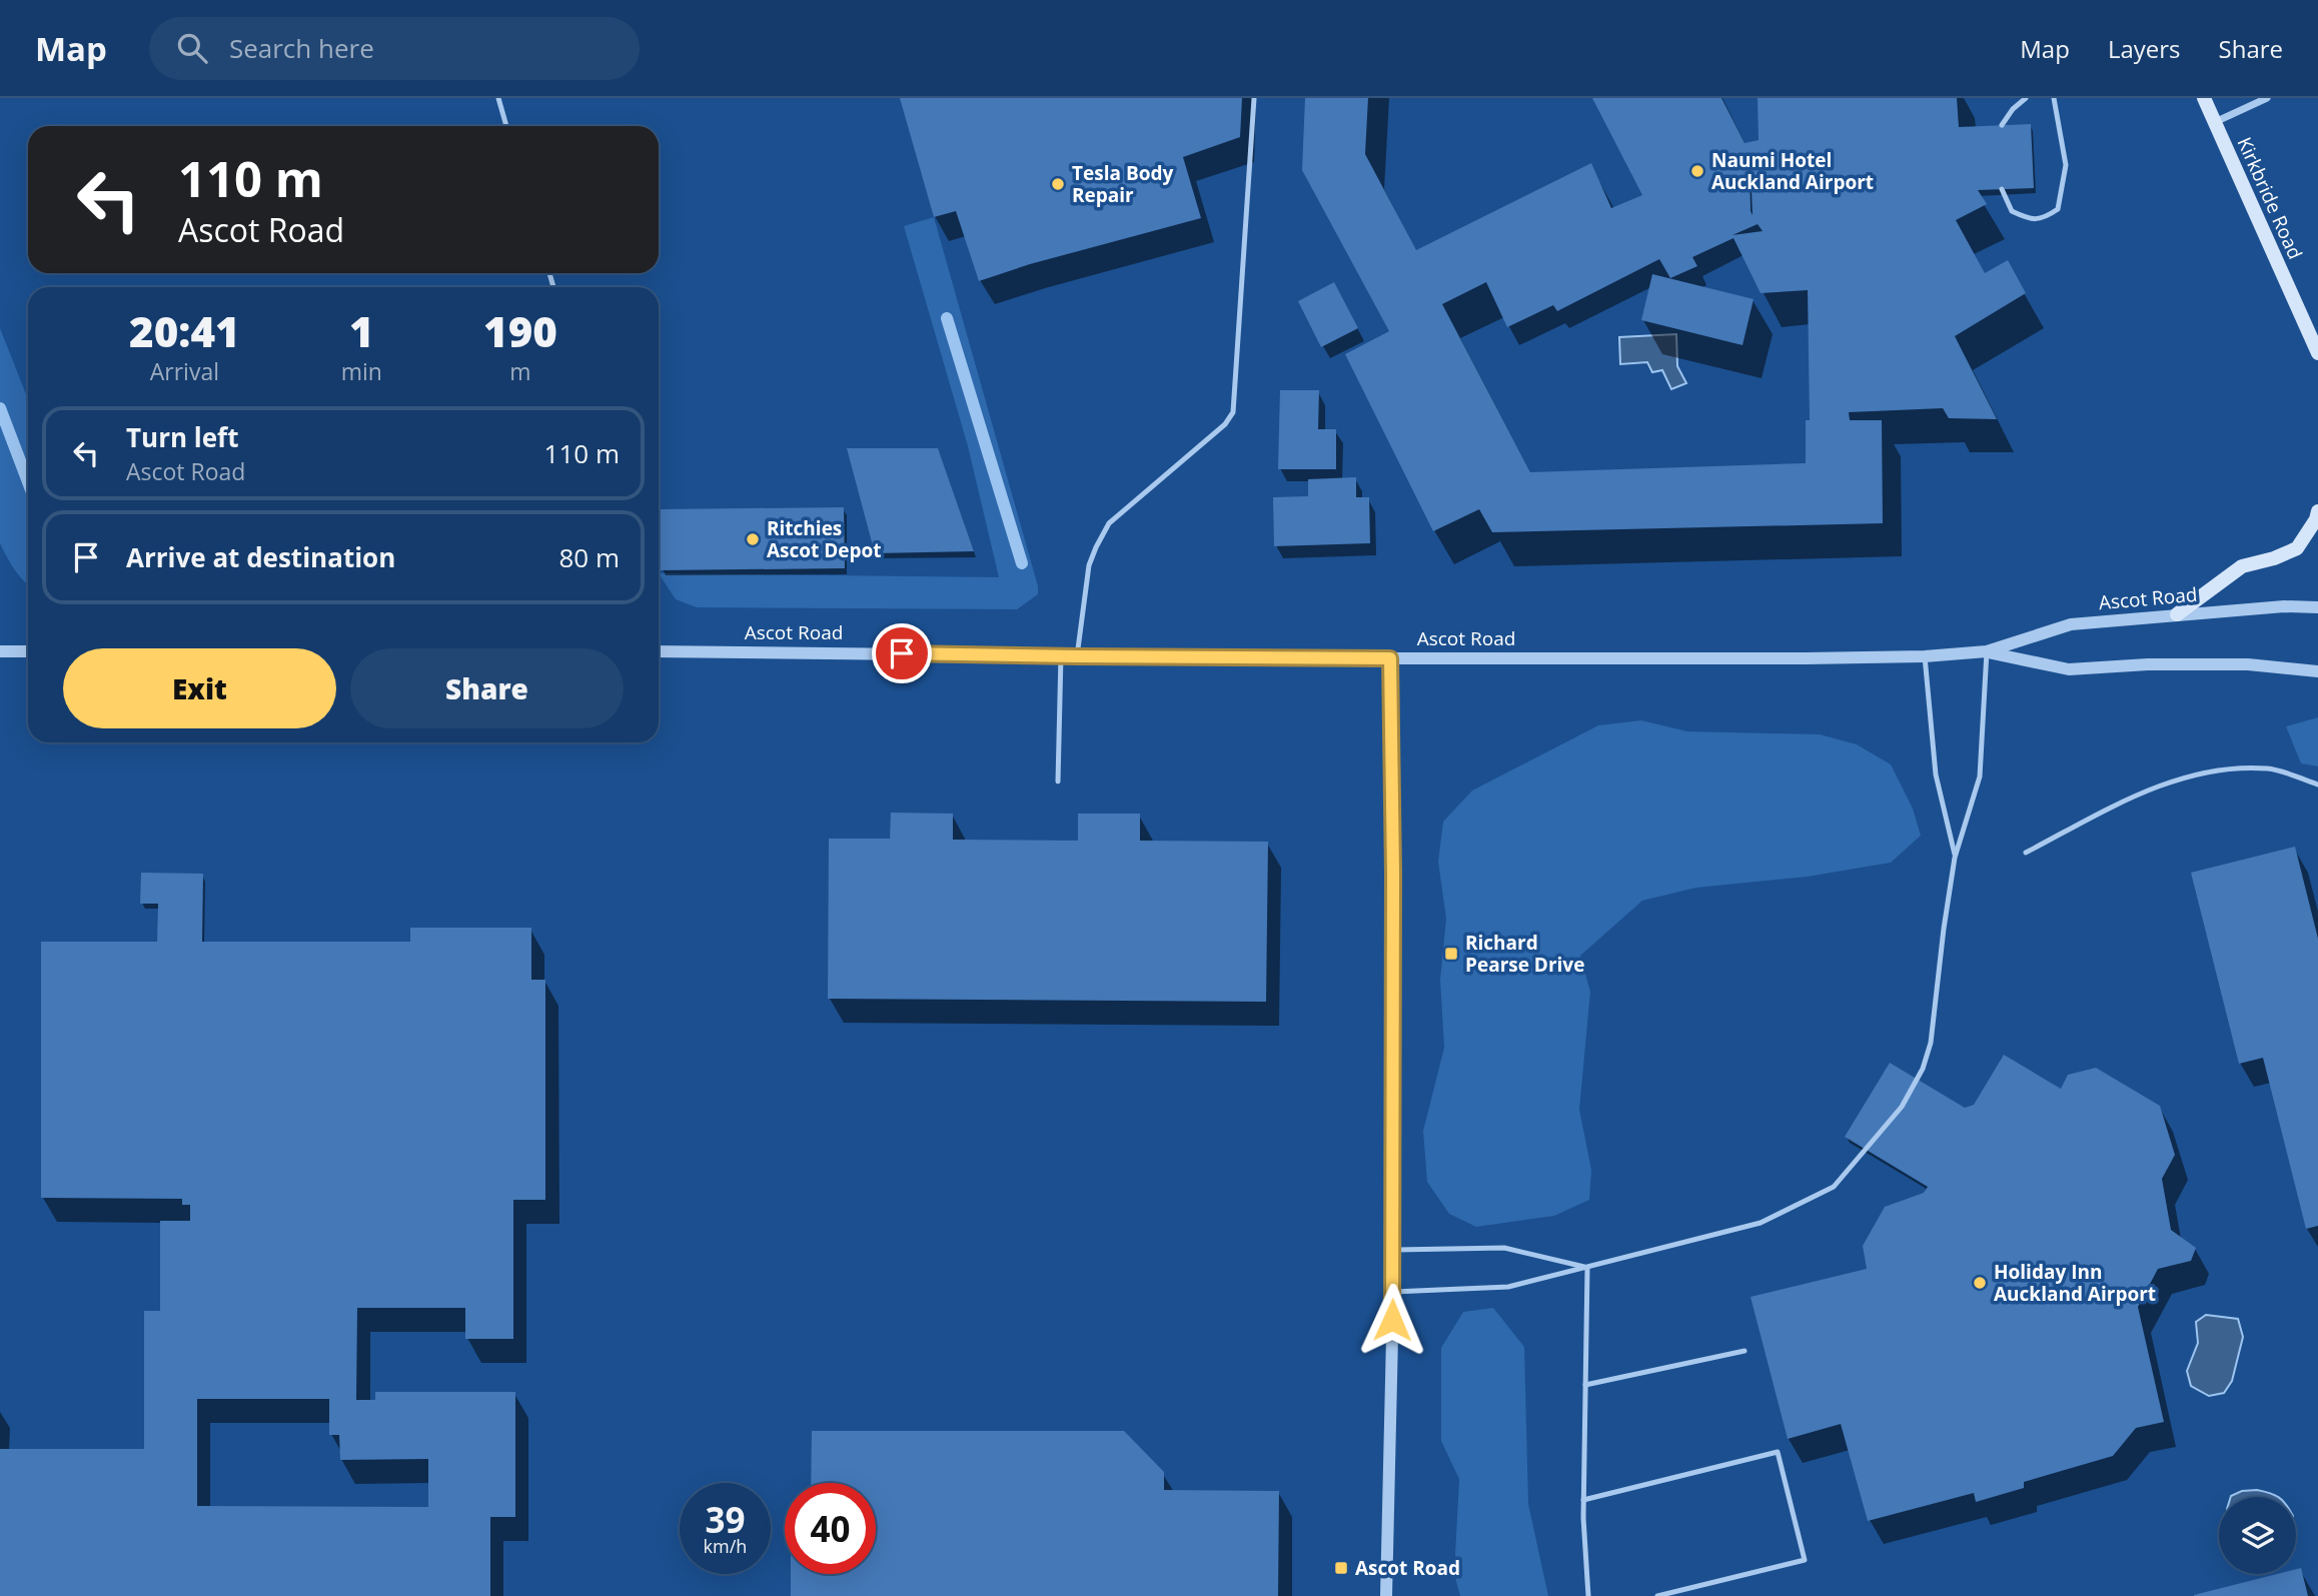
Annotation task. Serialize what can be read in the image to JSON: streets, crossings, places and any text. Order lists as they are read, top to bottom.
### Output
{
  "streets": {
    "main road": ["Kirkbride Road"],
    "street": ["Ascot Road"]
  },
  "places": {
    "other": [
      "Naumi Hotel Auckland Airport",
      "Tesla Body Repair",
      "Ritchies Ascot Depot",
      "Holiday Inn Auckland Airport"
    ],
    "transit": ["Richard Pearse Drive", "Ascot Road"]
  },
  "page": {
    "header": "Map",
    "search": "Search here",
    "nav": ["Map", "Layers", "Share"],
    "turn": ["110 m", "Ascot Road"],
    "eta": [
      "20:41",
      "Arrival",
      "1",
      "min",
      "190",
      "m"
    ],
    "list": [
      {
        "name": "Turn left",
        "note": "Ascot Road",
        "value": "110 m"
      },
      {
        "name": "Arrive at destination",
        "value": "80 m"
      }
    ],
    "buttons": ["Exit", "Share"],
    "speed": "39 km/h",
    "limit": "40"
  }
}
